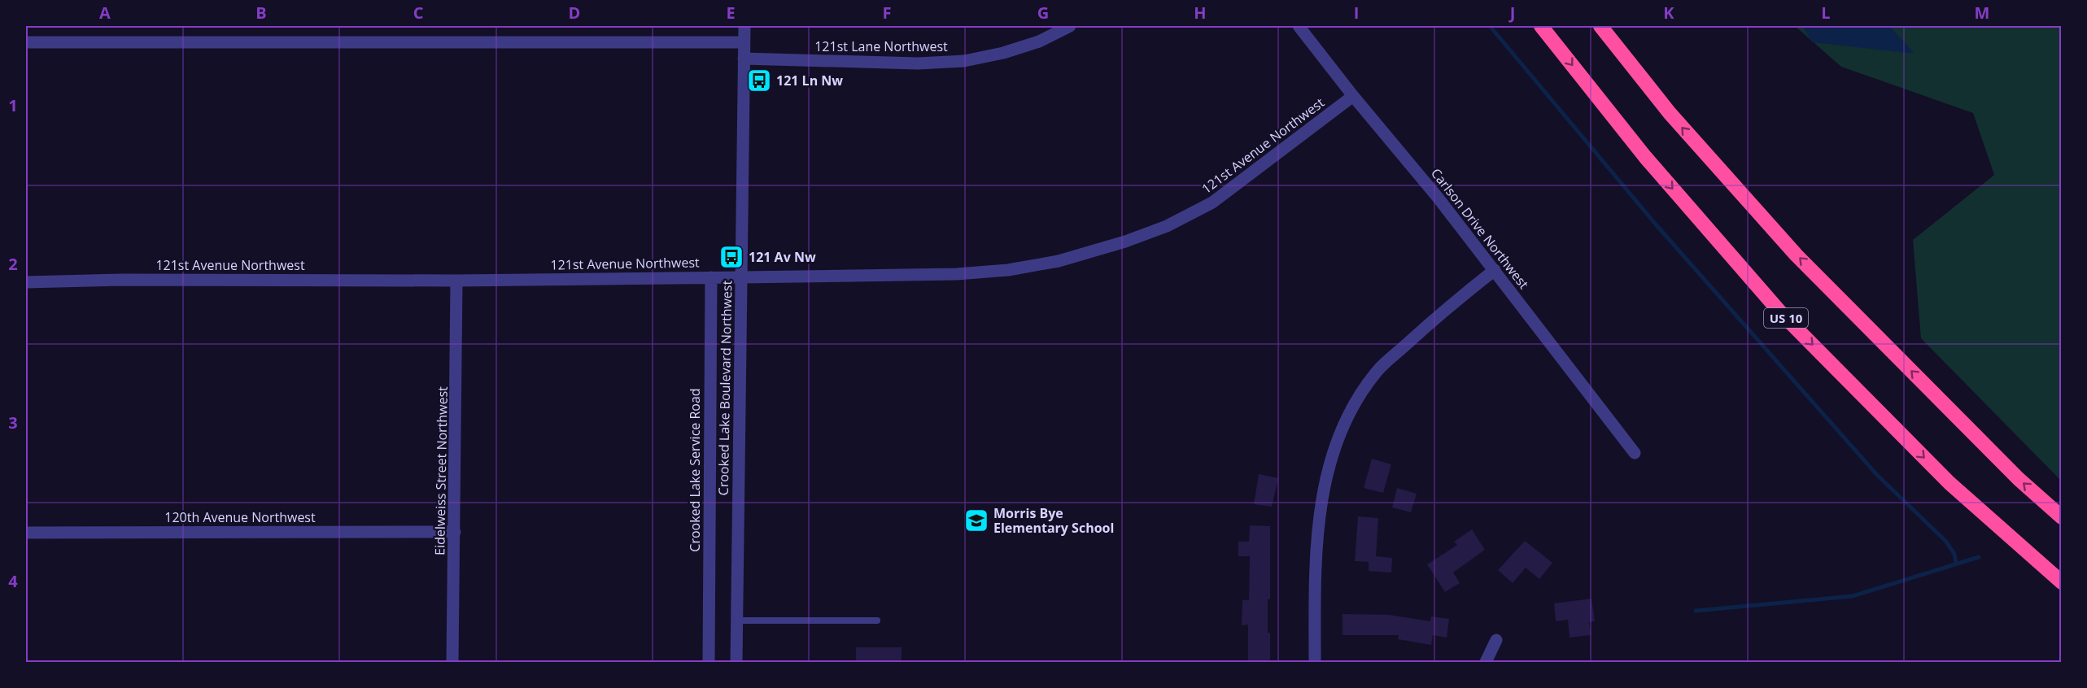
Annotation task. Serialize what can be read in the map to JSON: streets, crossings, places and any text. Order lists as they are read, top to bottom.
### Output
{
  "streets": {
    "highway": ["US 10"],
    "street": [
      "121st Lane Northwest",
      "121st Avenue Northwest",
      "Carlson Drive Northwest",
      "Crooked Lake Boulevard Northwest",
      "Crooked Lake Service Road",
      "Eidelweiss Street Northwest",
      "120th Avenue Northwest"
    ]
  },
  "crossings": [
    ["121st Lane Northwest", "Crooked Lake Boulevard Northwest"],
    ["121st Avenue Northwest", "Carlson Drive Northwest"],
    ["121st Avenue Northwest", "Crooked Lake Boulevard Northwest"],
    ["121st Avenue Northwest", "Crooked Lake Service Road"],
    ["121st Avenue Northwest", "Eidelweiss Street Northwest"],
    ["Eidelweiss Street Northwest", "120th Avenue Northwest"]
  ],
  "places": {
    "bus stop": ["121 Ln Nw", "121 Av Nw"],
    "school or university": ["Morris Bye Elementary School"]
  },
  "grid": {
    "columns": [
      "A",
      "B",
      "C",
      "D",
      "E",
      "F",
      "G",
      "H",
      "I",
      "J",
      "K",
      "L",
      "M"
    ],
    "rows": [
      "1",
      "2",
      "3",
      "4"
    ]
  }
}
